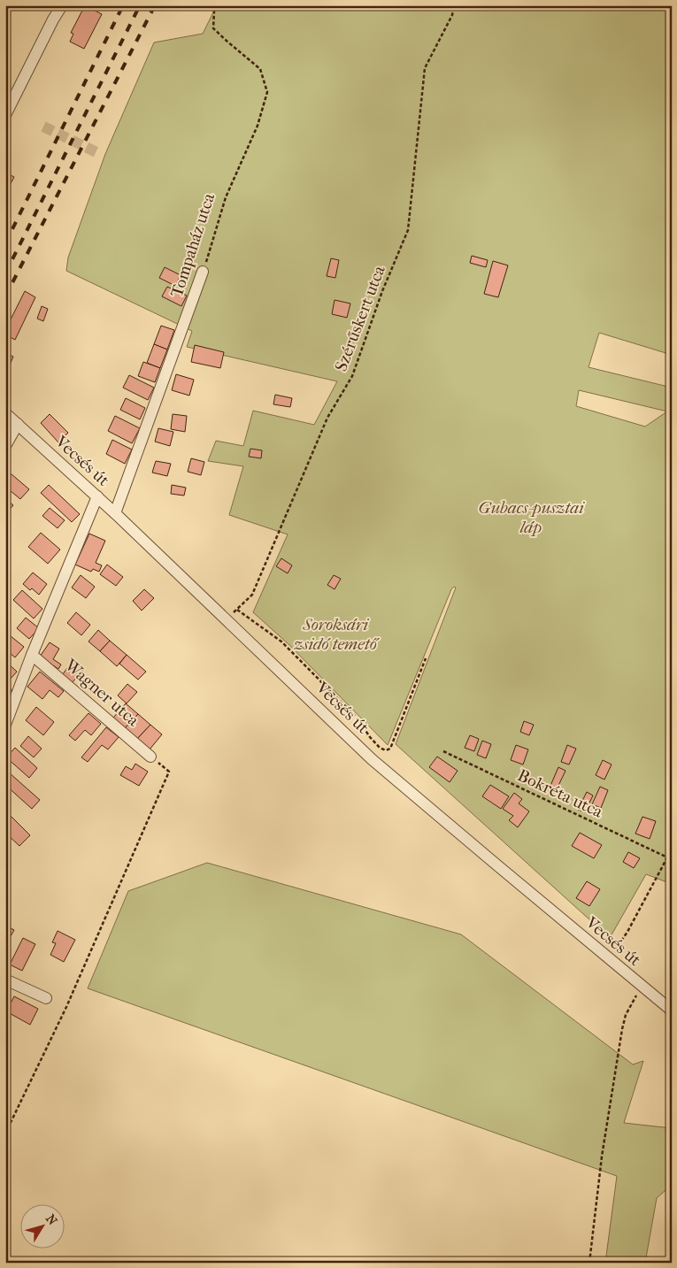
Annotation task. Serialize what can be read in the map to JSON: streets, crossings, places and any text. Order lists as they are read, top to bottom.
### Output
{
  "streets": {
    "street": ["Tompaház utca", "Vecsés út", "Wagner utca"],
    "path": ["Szérűskert utca", "Bokréta utca"]
  },
  "crossings": [
    ["Tompaház utca", "Vecsés út"],
    ["Szérűskert utca", "Vecsés út"]
  ],
  "parks": ["Gubacs-pusztai láp", "Soroksári zsidó temető"],
  "north": "top right"
}
